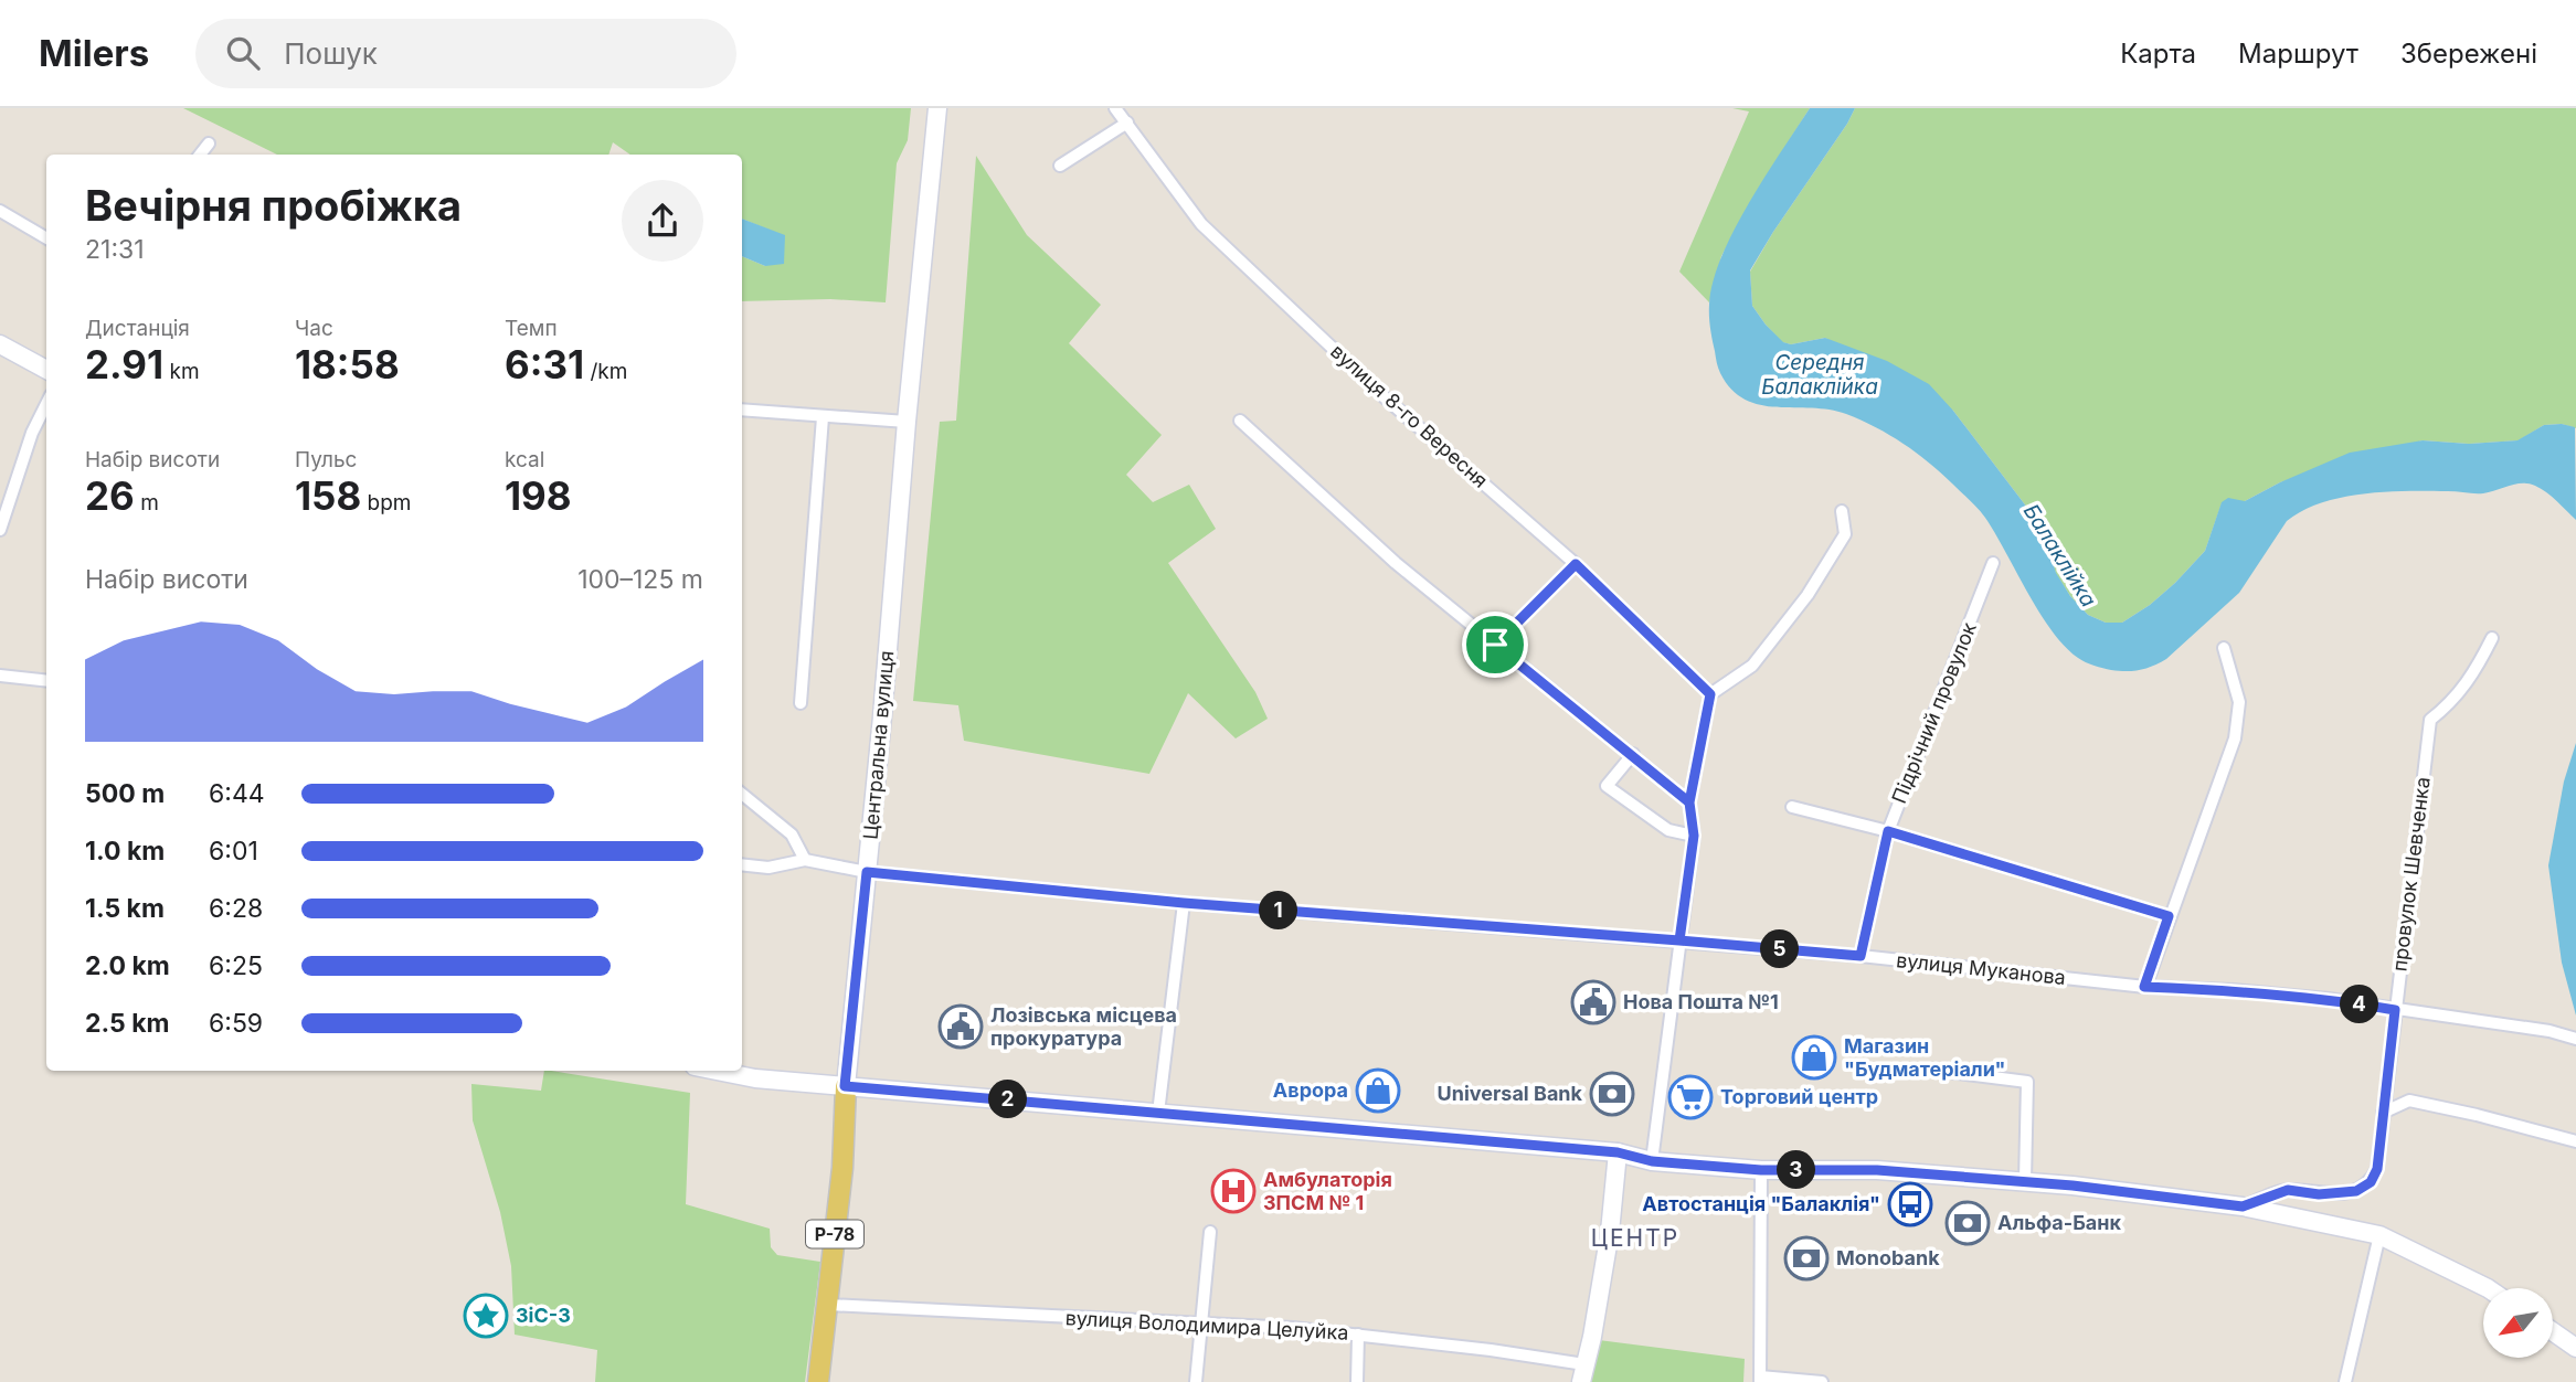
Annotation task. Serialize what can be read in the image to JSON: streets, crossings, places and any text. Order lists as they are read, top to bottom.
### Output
{
  "streets": {
    "main road": ["Центральна вулиця", "Р-78"],
    "street": [
      "вулиця 8-го Вересня",
      "Підрічний провулок",
      "провулок Шевченка",
      "вулиця Муканова",
      "вулиця Володимира Целуйка"
    ]
  },
  "crossings": [
    ["Підрічний провулок", "вулиця Муканова"],
    ["Центральна вулиця", "вулиця Муканова"],
    ["Центральна вулиця", "вулиця Володимира Целуйка"],
    ["провулок Шевченка", "вулиця Муканова"]
  ],
  "districts": ["ЦЕНТР"],
  "water": ["Середня Балаклійка", "Балаклійка"],
  "places": {
    "public building": ["Нова Пошта №1", "Лозівська місцева прокуратура"],
    "shop": ["Магазин \"Будматеріали\"", "Аврора"],
    "bank": ["Universal Bank", "Альфа-Банк", "Monobank"],
    "supermarket": ["Торговий центр"],
    "hospital": ["Амбулаторія ЗПСМ № 1"],
    "bus stop": ["Автостанція \"Балаклія\""],
    "place": ["ЗіС-3"]
  },
  "north": "bottom left",
  "page": {
    "header": "Milers",
    "search": "Пошук",
    "nav": ["Карта", "Маршрут", "Збережені"],
    "heading": ["Вечірня пробіжка", "21:31"],
    "stats": [
      ["Дистанція", "2.91 km"],
      ["Час", "18:58"],
      ["Темп", "6:31 /km"],
      ["Набір висоти", "26 m"],
      ["Пульс", "158 bpm"],
      ["kcal", "198"]
    ],
    "chart": ["Набір висоти", "100–125 m"],
    "list": [
      {
        "name": "500 m",
        "note": "6:44"
      },
      {
        "name": "1.0 km",
        "note": "6:01"
      },
      {
        "name": "1.5 km",
        "note": "6:28"
      },
      {
        "name": "2.0 km",
        "note": "6:25"
      },
      {
        "name": "2.5 km",
        "note": "6:59"
      }
    ],
    "pins": [
      "1",
      "5",
      "4",
      "2",
      "3"
    ]
  }
}
